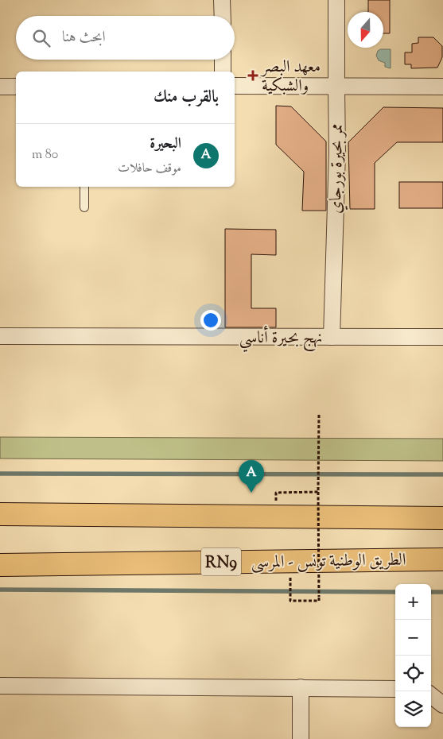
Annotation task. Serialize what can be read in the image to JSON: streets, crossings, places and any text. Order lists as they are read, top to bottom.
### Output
{
  "streets": {
    "highway": ["الطريق الوطنية تونس - المرسى", "RN9"],
    "street": ["ممر بحيرة بورجاي", "نهج بحيرة أناسي"]
  },
  "crossings": [
    ["ممر بحيرة بورجاي", "نهج بحيرة أناسي"]
  ],
  "places": {
    "health": ["معهد البصر والشبكية"]
  },
  "north": "bottom",
  "page": {
    "search": "ابحث هنا",
    "heading": "بالقرب منك",
    "list": [
      {
        "mark": "A",
        "name": "البحيرة",
        "note": "موقف حافلات",
        "value": "80 m"
      }
    ],
    "pins": "A",
    "map_buttons": ["+", "−"]
  }
}
